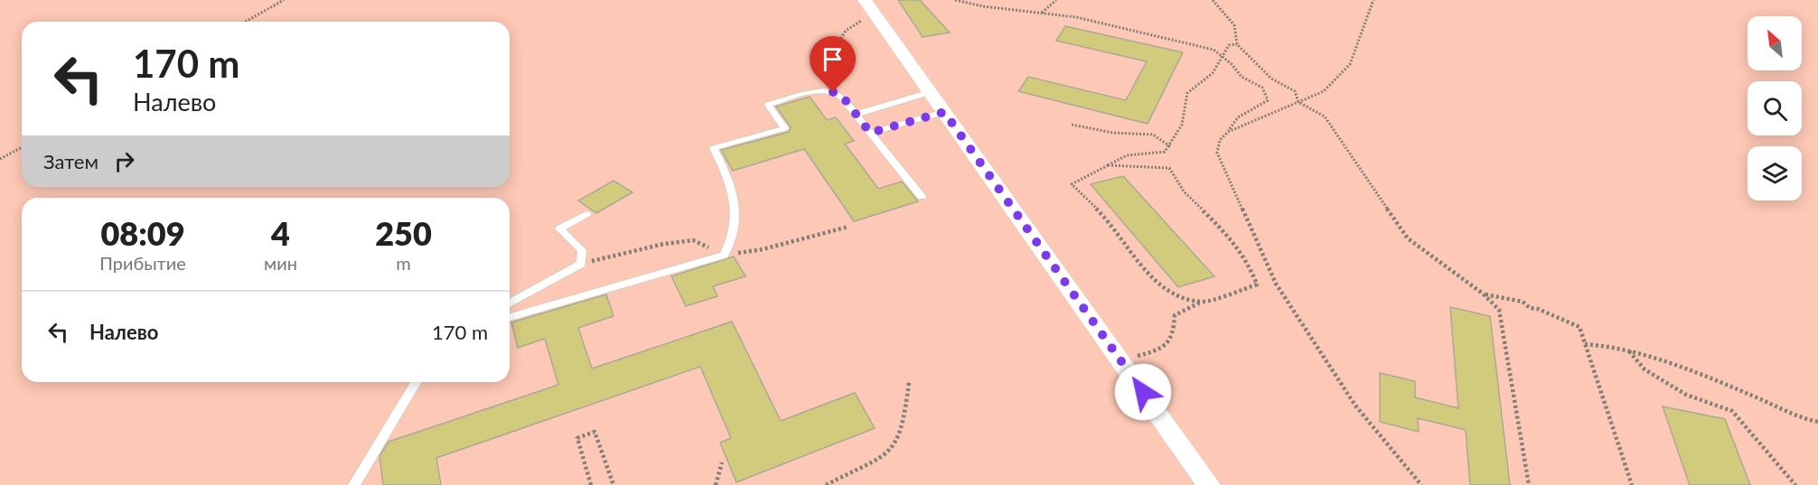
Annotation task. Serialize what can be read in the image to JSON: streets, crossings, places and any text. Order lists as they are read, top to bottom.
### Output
{
  "north": "top left",
  "page": {
    "turn": ["170 m", "Налево"],
    "then": "Затем",
    "eta": [
      "08:09",
      "Прибытие",
      "4",
      "мин",
      "250",
      "m"
    ],
    "list": [
      {
        "name": "Налево",
        "value": "170 m"
      }
    ]
  }
}
